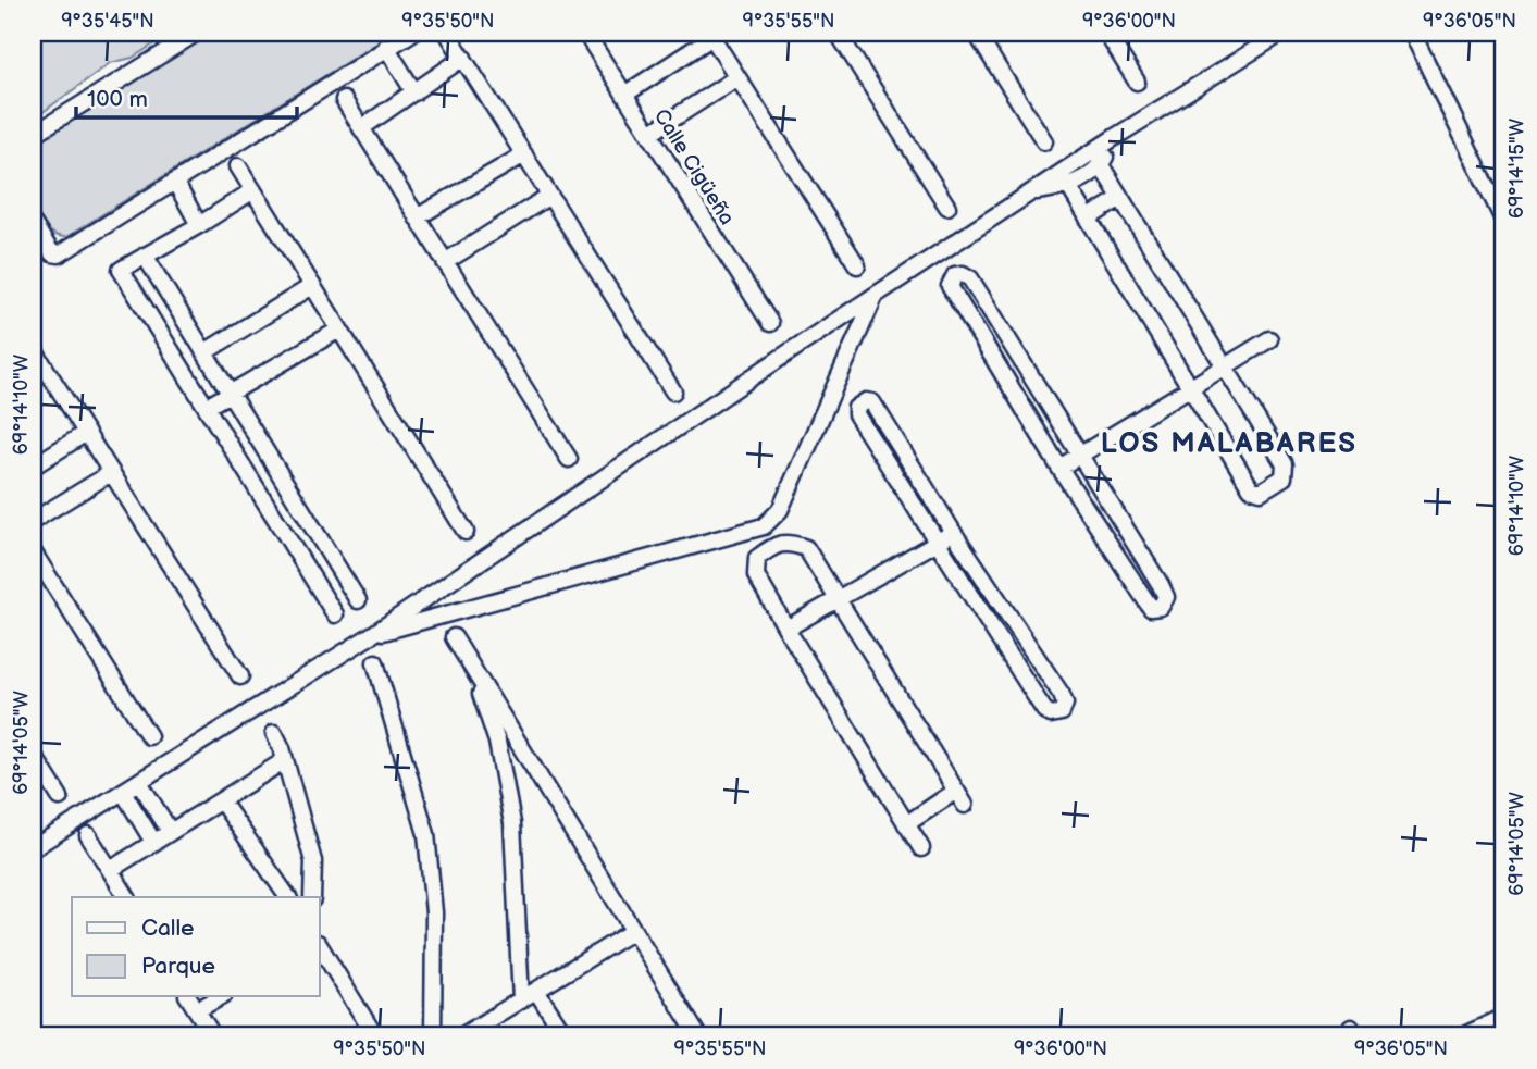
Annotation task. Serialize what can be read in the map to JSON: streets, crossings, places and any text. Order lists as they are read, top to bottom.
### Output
{
  "streets": {
    "street": ["Calle Cigüeña"]
  },
  "districts": ["LOS MALABARES"],
  "legend": ["Calle", "Parque"],
  "scale_bar": "100 m",
  "coordinates": [
    "9°35'45\"N",
    "9°35'50\"N",
    "9°35'55\"N",
    "9°36'00\"N",
    "9°36'05\"N",
    "69°14'15\"W",
    "69°14'10\"W",
    "69°14'05\"W"
  ]
}
